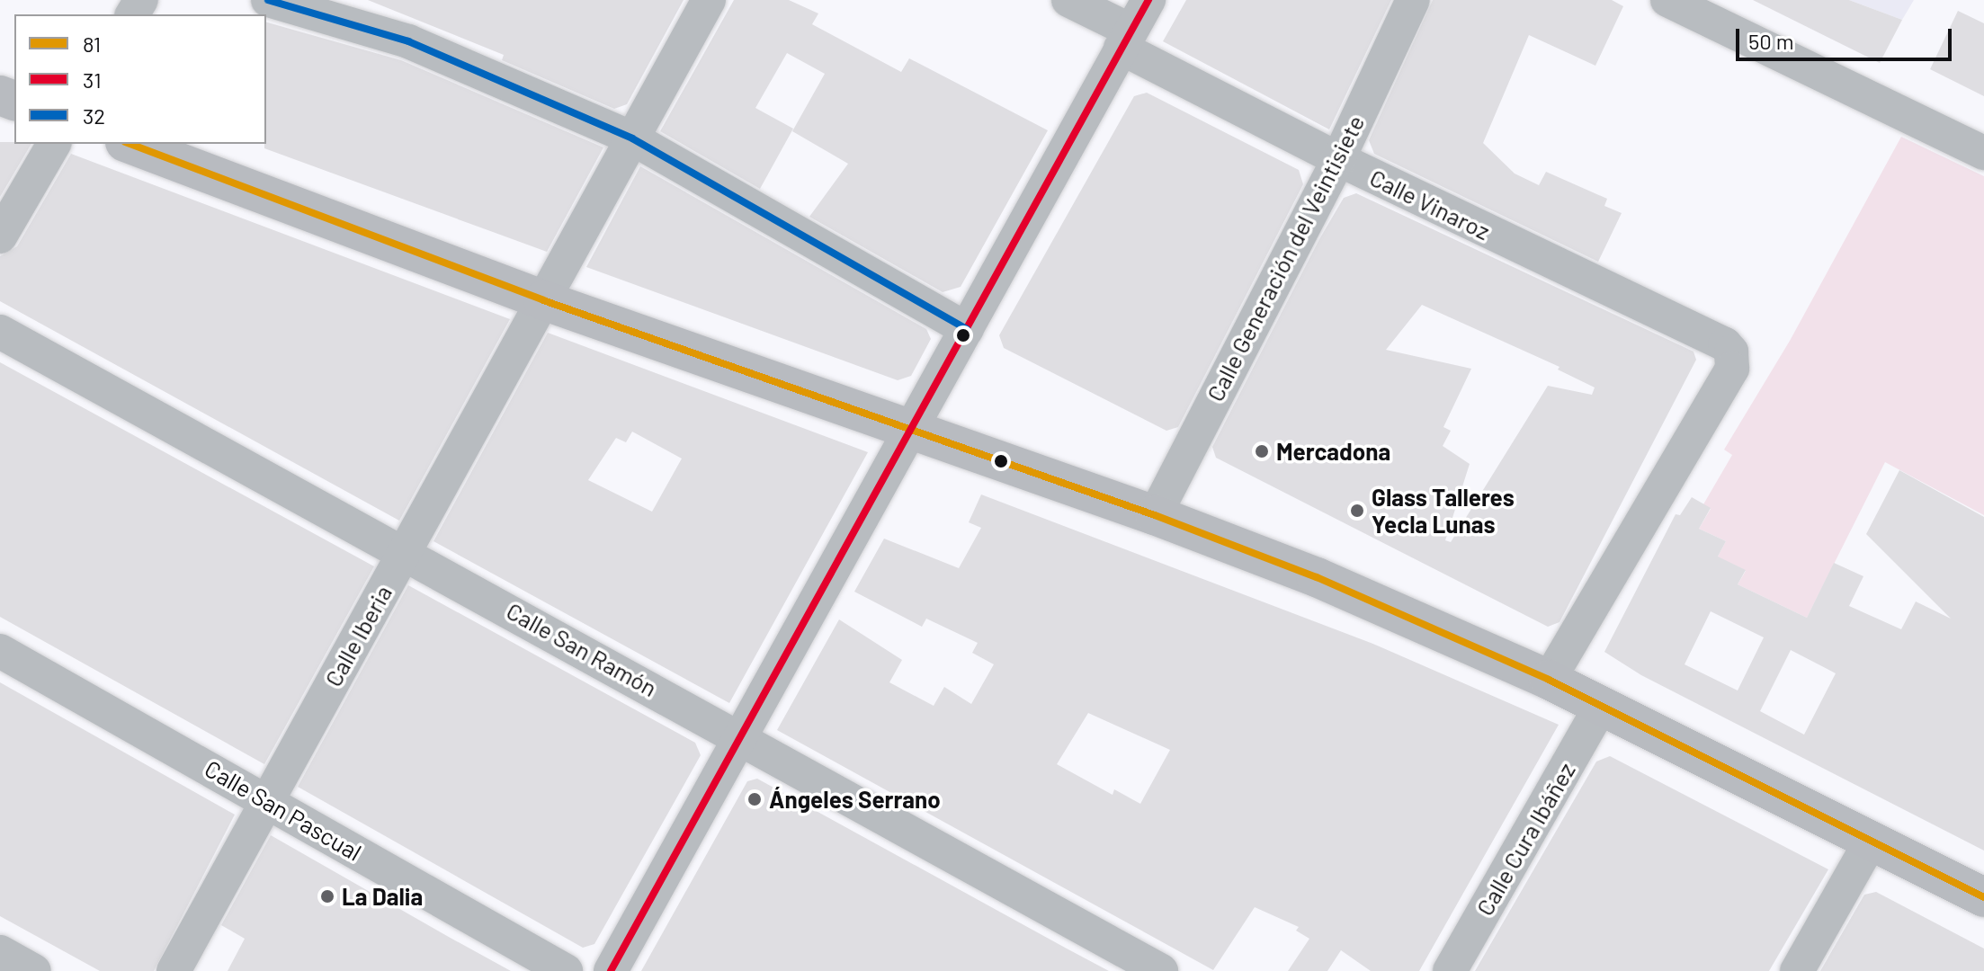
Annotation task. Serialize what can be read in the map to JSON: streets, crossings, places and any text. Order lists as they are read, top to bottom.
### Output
{
  "streets": {
    "street": [
      "Calle Vinaroz",
      "Calle Generación del Veintisiete",
      "Calle Iberia",
      "Calle San Ramón",
      "Calle San Pascual",
      "Calle Cura Ibáñez"
    ]
  },
  "crossings": [
    ["Calle Vinaroz", "Calle Generación del Veintisiete"],
    ["Calle Iberia", "Calle San Ramón"],
    ["Calle Iberia", "Calle San Pascual"]
  ],
  "places": [
    "Mercadona",
    "Glass Talleres Yecla Lunas",
    "Ángeles Serrano",
    "La Dalia"
  ],
  "lines": ["transit line 31", "transit line 32", "transit line 81"],
  "legend": ["81", "31", "32"],
  "scale_bar": "50 m"
}
